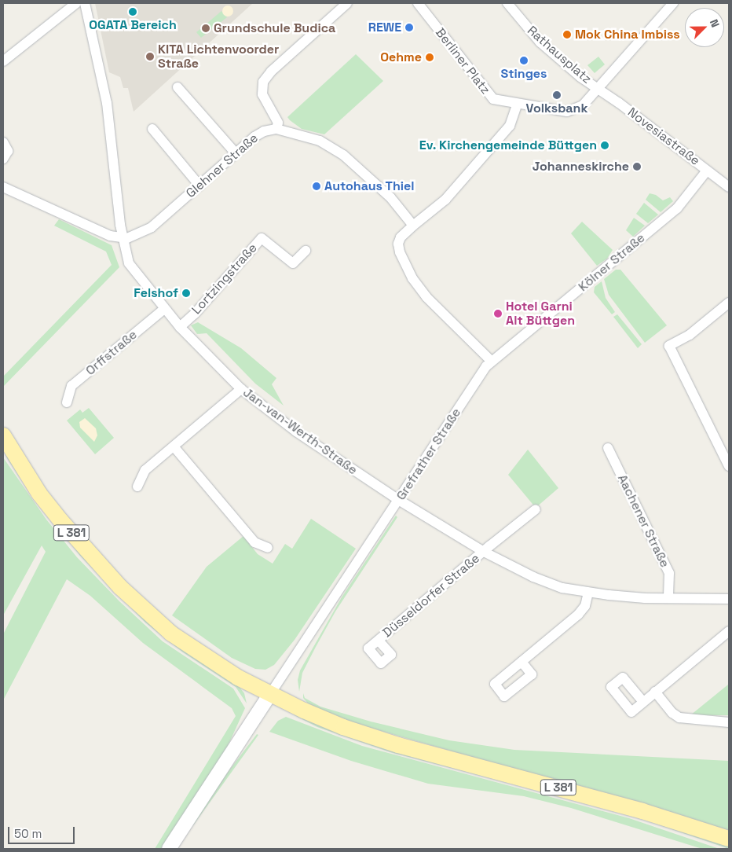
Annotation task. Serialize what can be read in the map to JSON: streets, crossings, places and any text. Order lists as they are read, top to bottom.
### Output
{
  "streets": {
    "main road": ["L 381"],
    "street": [
      "Rathausplatz",
      "Berliner Platz",
      "Novesiastraße",
      "Glehner Straße",
      "Kölner Straße",
      "Lortzingstraße",
      "Orffstraße",
      "Jan-van-Werth-Straße",
      "Grefrather Straße",
      "Aachener Straße",
      "Düsseldorfer Straße"
    ]
  },
  "crossings": [
    ["Rathausplatz", "Novesiastraße"],
    ["Novesiastraße", "Kölner Straße"],
    ["Glehner Straße", "Jan-van-Werth-Straße"],
    ["Kölner Straße", "Grefrather Straße"],
    ["Lortzingstraße", "Jan-van-Werth-Straße"],
    ["Orffstraße", "Jan-van-Werth-Straße"],
    ["Jan-van-Werth-Straße", "Grefrather Straße"],
    ["Jan-van-Werth-Straße", "Aachener Straße"],
    ["Jan-van-Werth-Straße", "Düsseldorfer Straße"],
    ["Grefrather Straße", "L 381"]
  ],
  "places": [
    "OGATA Bereich",
    "REWE",
    "Grundschule Budica",
    "Mok China Imbiss",
    "KITA Lichtenvoorder Straße",
    "Oehme",
    "Stinges",
    "Volksbank",
    "Ev. Kirchengemeinde Büttgen",
    "Johanneskirche",
    "Autohaus Thiel",
    "Felshof",
    "Hotel Garni Alt Büttgen"
  ],
  "scale_bar": "50 m",
  "north": "top right"
}
